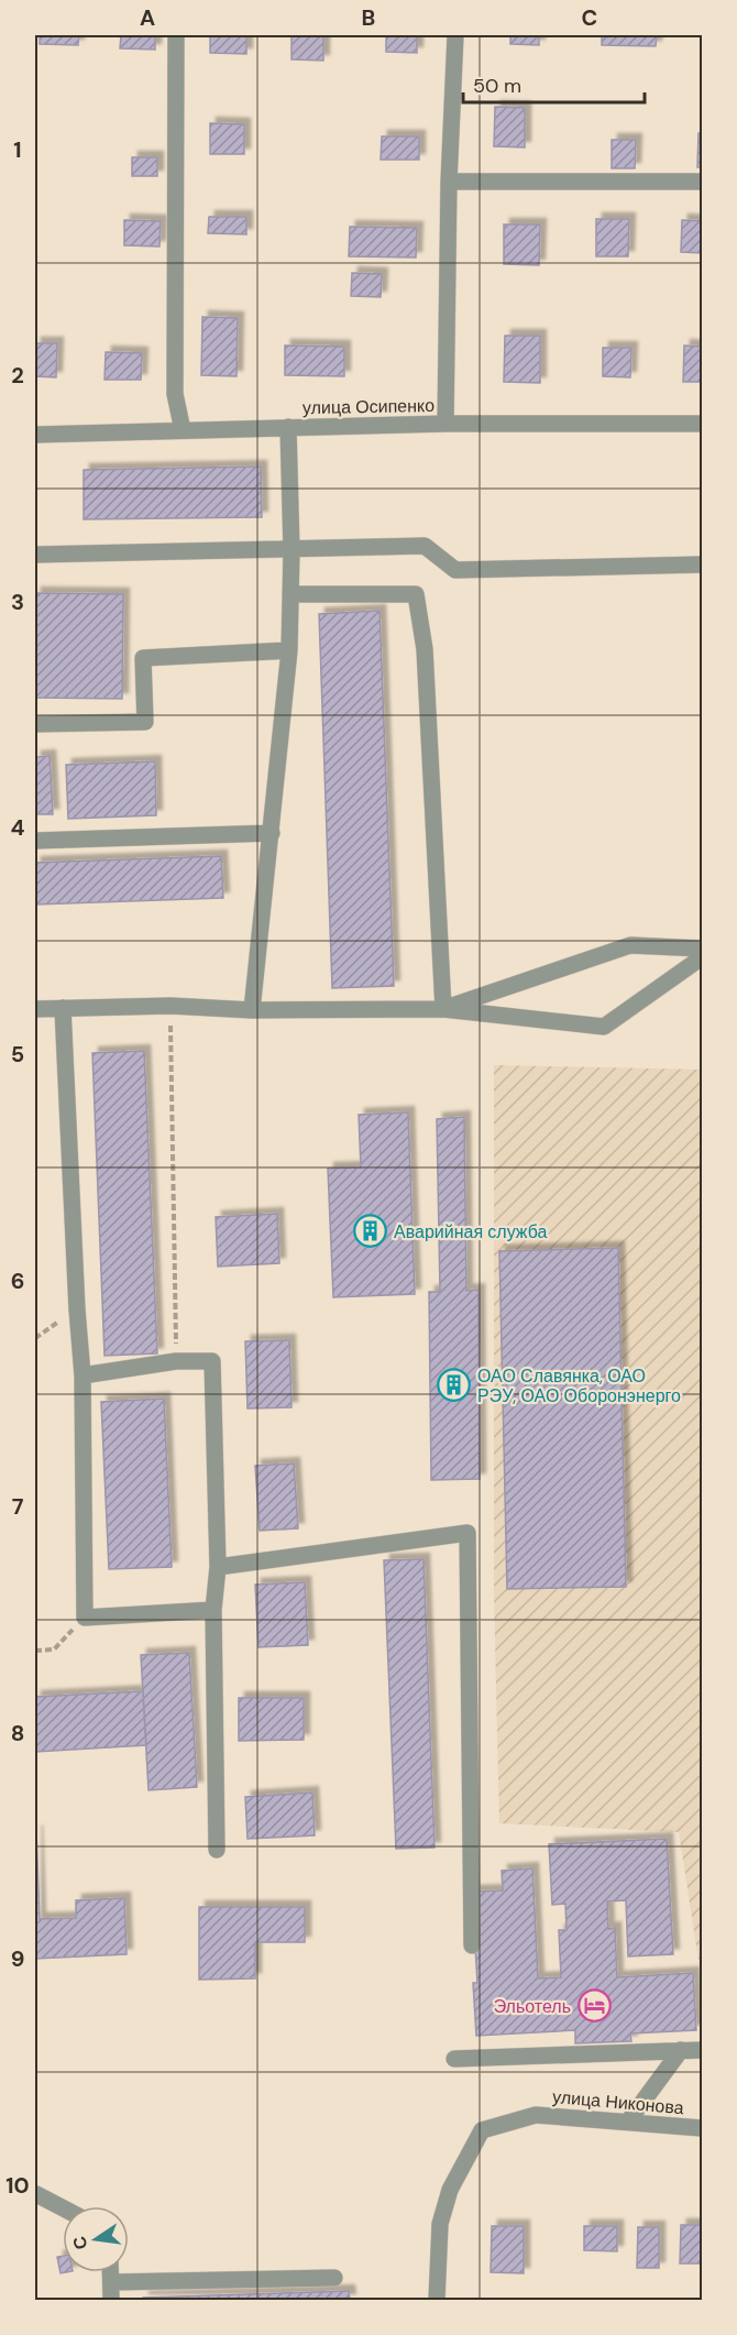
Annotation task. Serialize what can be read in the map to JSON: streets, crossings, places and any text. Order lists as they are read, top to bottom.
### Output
{
  "streets": {
    "street": ["улица Осипенко", "улица Никонова"]
  },
  "places": {
    "building": ["Аварийная служба", "ОАО Славянка, ОАО РЭУ, ОАО Оборонэнерго"],
    "hotel": ["Эльотель"]
  },
  "scale_bar": "50 m",
  "north": "left",
  "grid": {
    "columns": ["A", "B", "C"],
    "rows": [
      "1",
      "2",
      "3",
      "4",
      "5",
      "6",
      "7",
      "8",
      "9",
      "10"
    ]
  }
}
